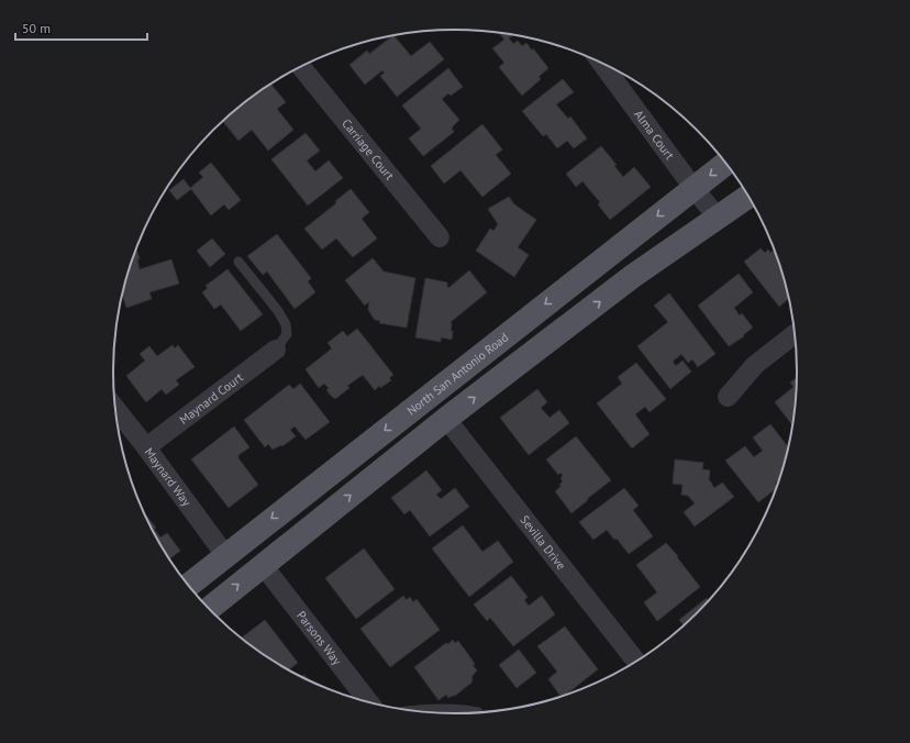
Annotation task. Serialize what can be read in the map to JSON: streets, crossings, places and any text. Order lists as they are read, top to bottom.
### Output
{
  "streets": {
    "main road": ["North San Antonio Road"],
    "street": [
      "Alma Court",
      "Carriage Court",
      "Maynard Court",
      "Maynard Way",
      "Sevilla Drive",
      "Parsons Way"
    ]
  },
  "crossings": [
    ["Alma Court", "North San Antonio Road"],
    ["North San Antonio Road", "Maynard Way"],
    ["Maynard Court", "Maynard Way"]
  ],
  "scale_bar": "50 m"
}
